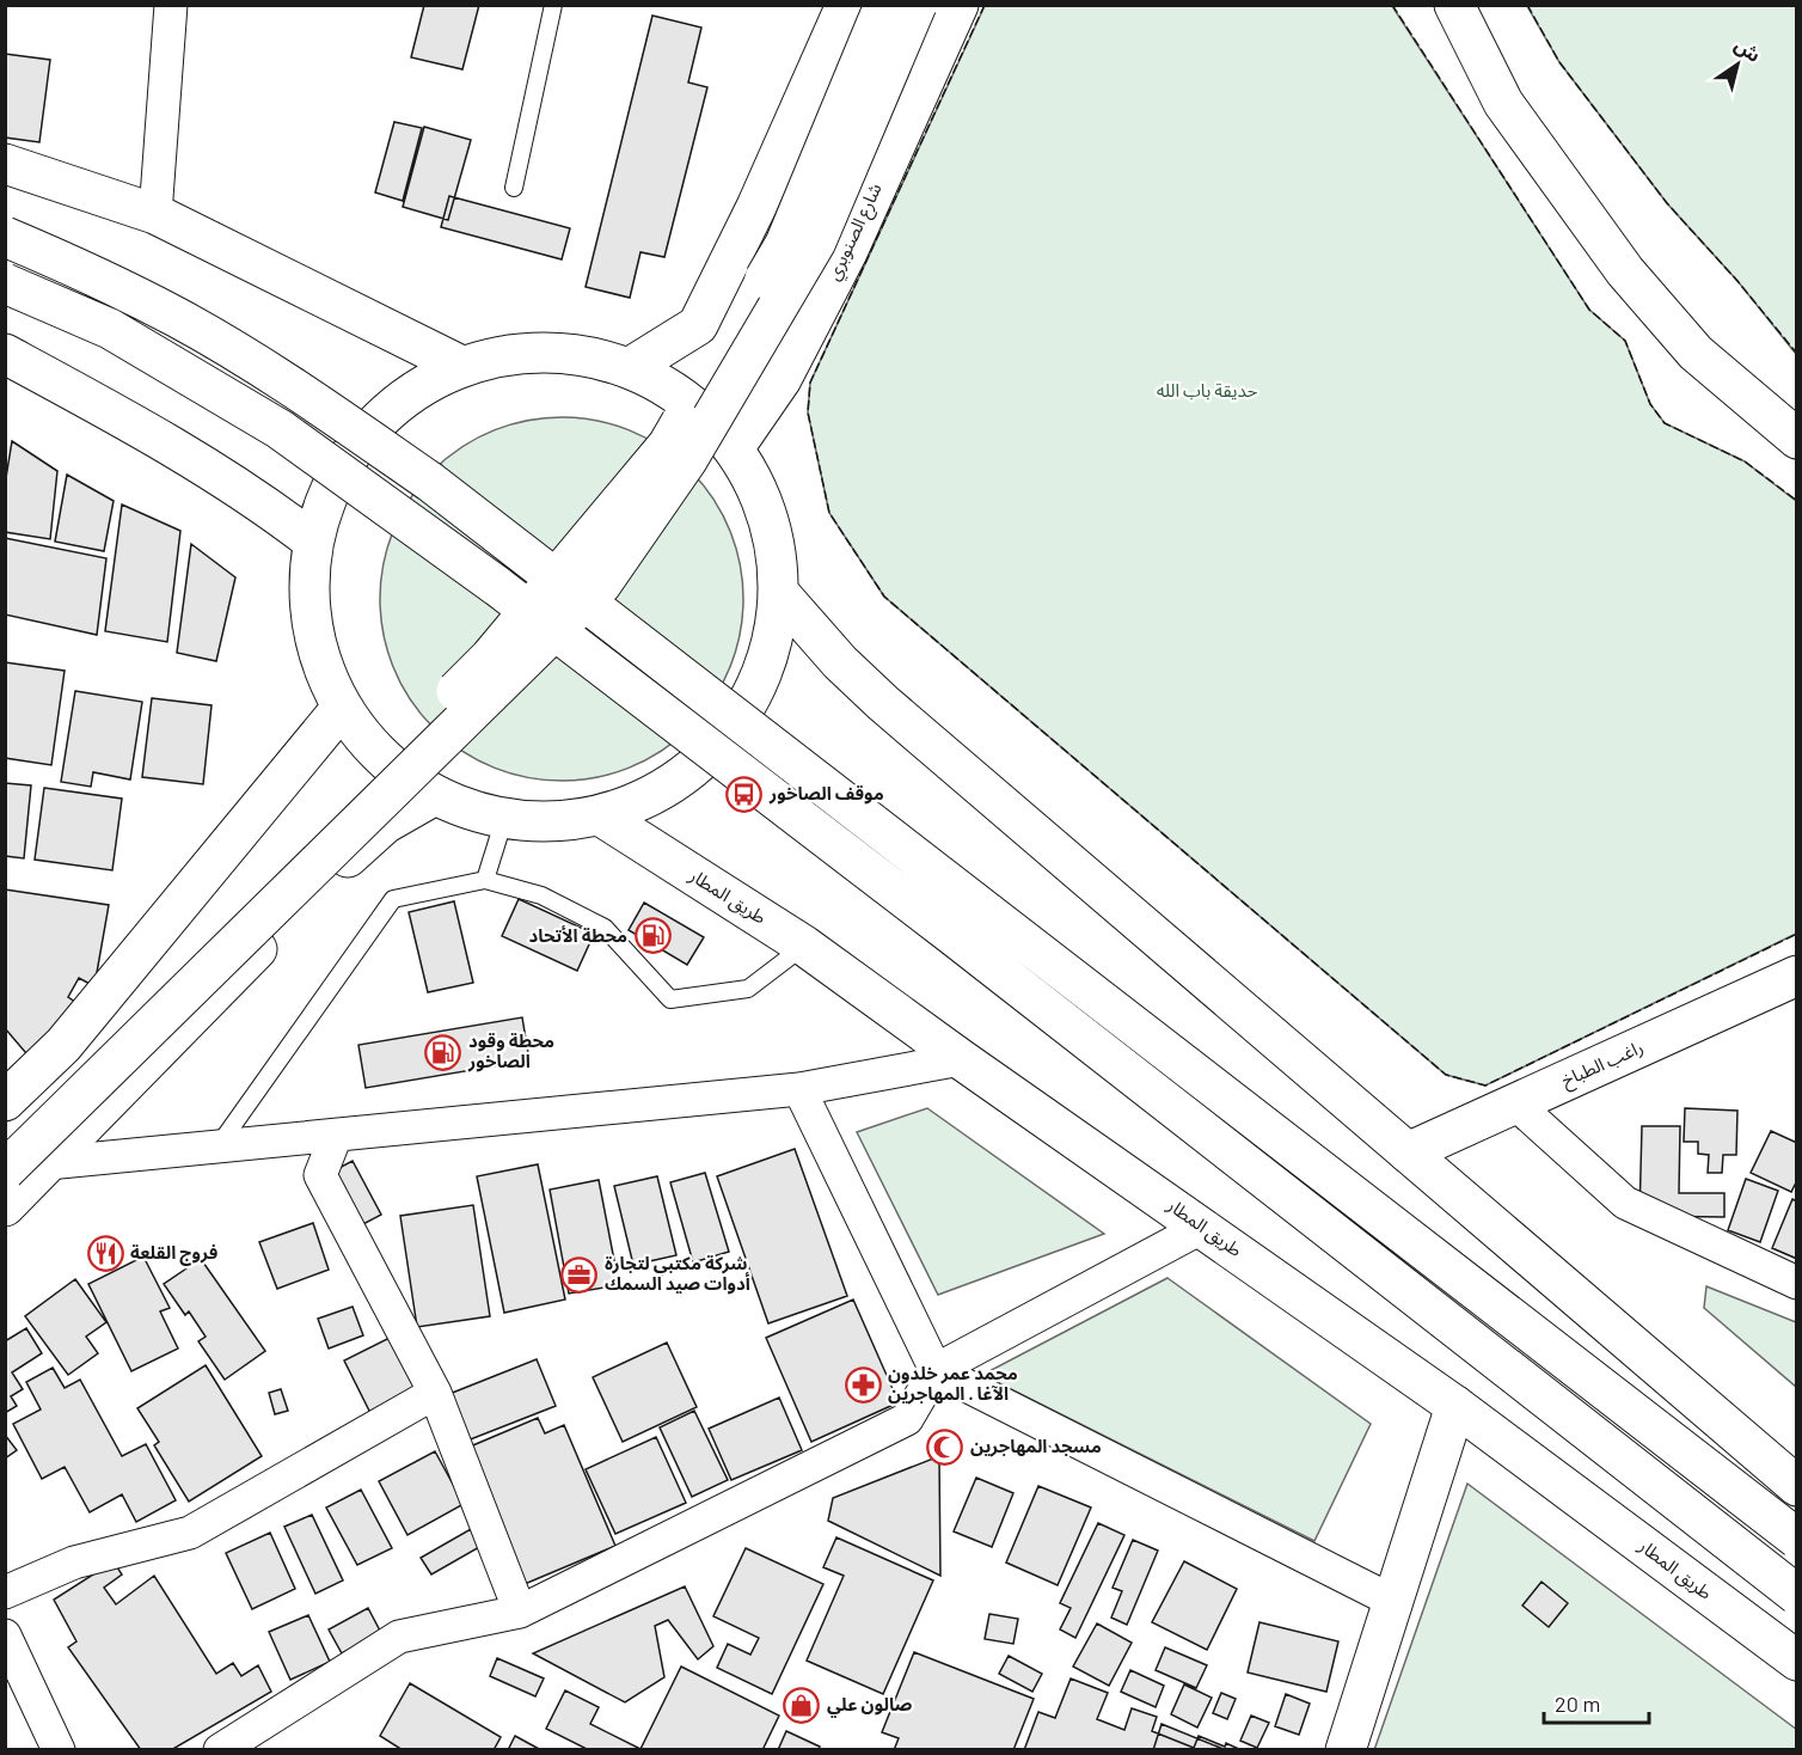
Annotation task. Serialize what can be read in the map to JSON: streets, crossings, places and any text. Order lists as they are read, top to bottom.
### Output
{
  "streets": {
    "main road": ["شارع الصنوبري", "طريق المطار", "راغب الطباخ"]
  },
  "parks": ["حديقة باب الله"],
  "places": {
    "bus stop": ["موقف الصاخور"],
    "fuel station": ["محطة الأتحاد", "محطة وقود الصاخور"],
    "restaurant": ["فروج القلعة"],
    "office": ["شركة مكتبي لتجارة أدوات صيد السمك"],
    "pharmacy": ["محمد عمر خلدون الآغا . المهاجرين"],
    "mosque": ["مسجد المهاجرين"],
    "shop": ["صالون علي"]
  },
  "scale_bar": "20 m",
  "north": "top right"
}
